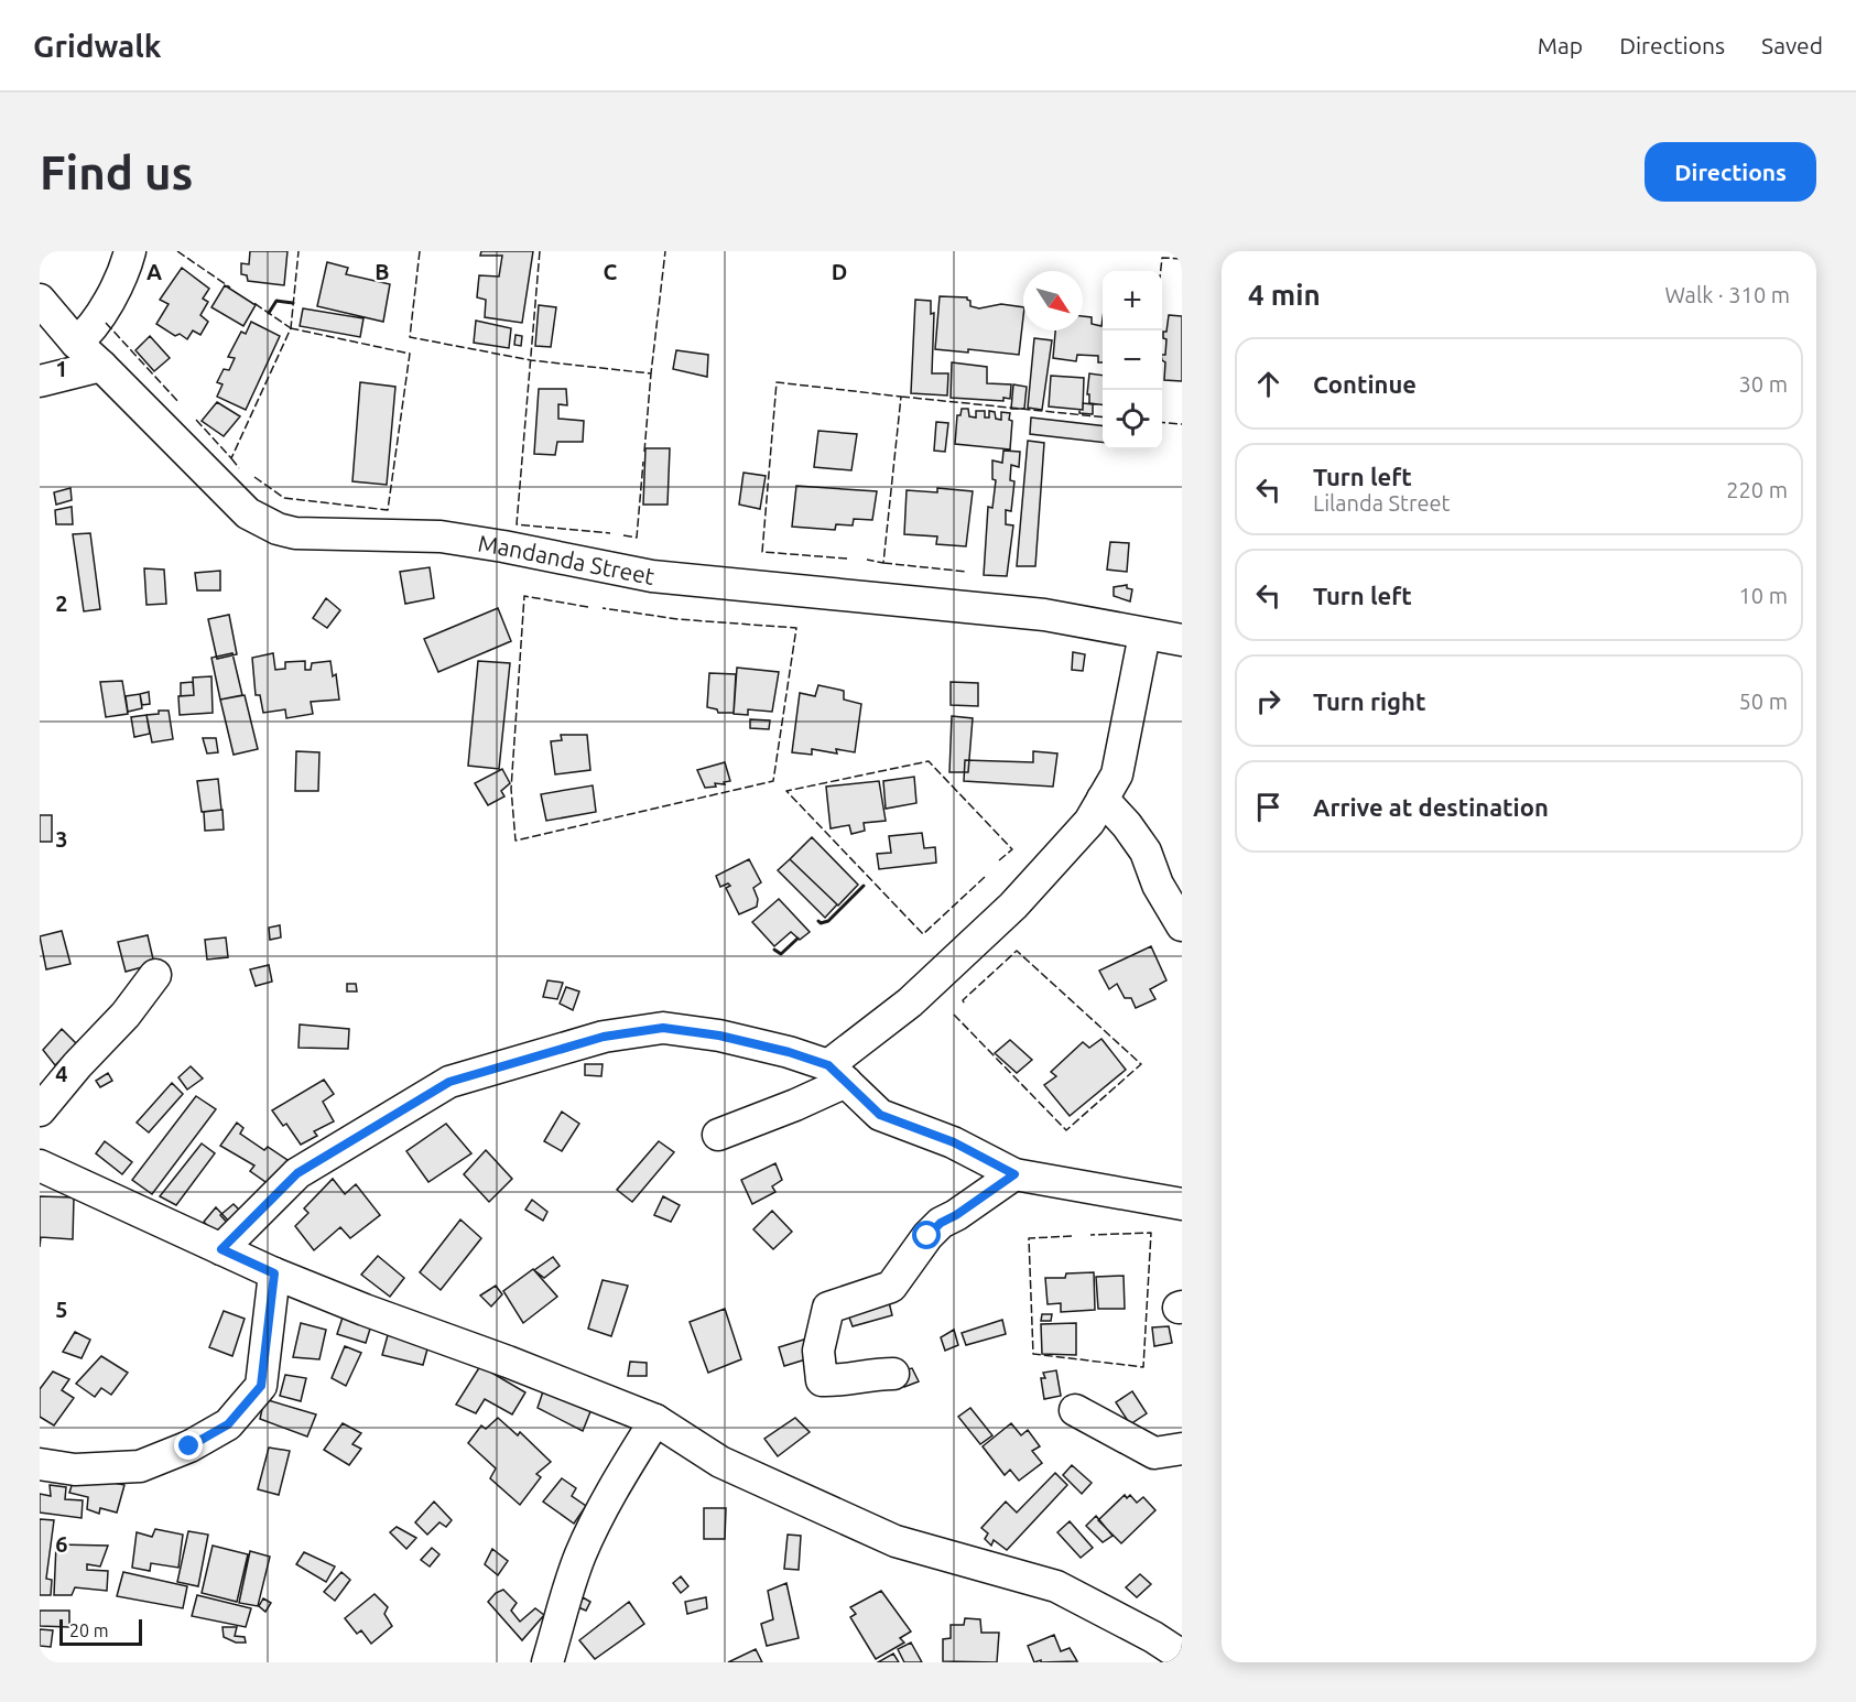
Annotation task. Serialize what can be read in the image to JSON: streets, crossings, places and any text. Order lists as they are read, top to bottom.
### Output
{
  "streets": {
    "street": ["Mandanda Street"]
  },
  "scale_bar": "20 m",
  "north": "bottom right",
  "page": {
    "header": "Gridwalk",
    "nav": ["Map", "Directions", "Saved"],
    "buttons": "Directions",
    "title": "Find us",
    "heading": ["4 min", "Walk · 310 m"],
    "map_buttons": ["+", "−"],
    "list": [
      ["Continue", "30 m"],
      ["Turn left", "Lilanda Street", "220 m"],
      ["Turn left", "10 m"],
      ["Turn right", "50 m"],
      "Arrive at destination"
    ],
    "scale": "20 m"
  },
  "grid": {
    "columns": [
      "A",
      "B",
      "C",
      "D"
    ],
    "rows": [
      "1",
      "2",
      "3",
      "4",
      "5",
      "6"
    ]
  }
}
